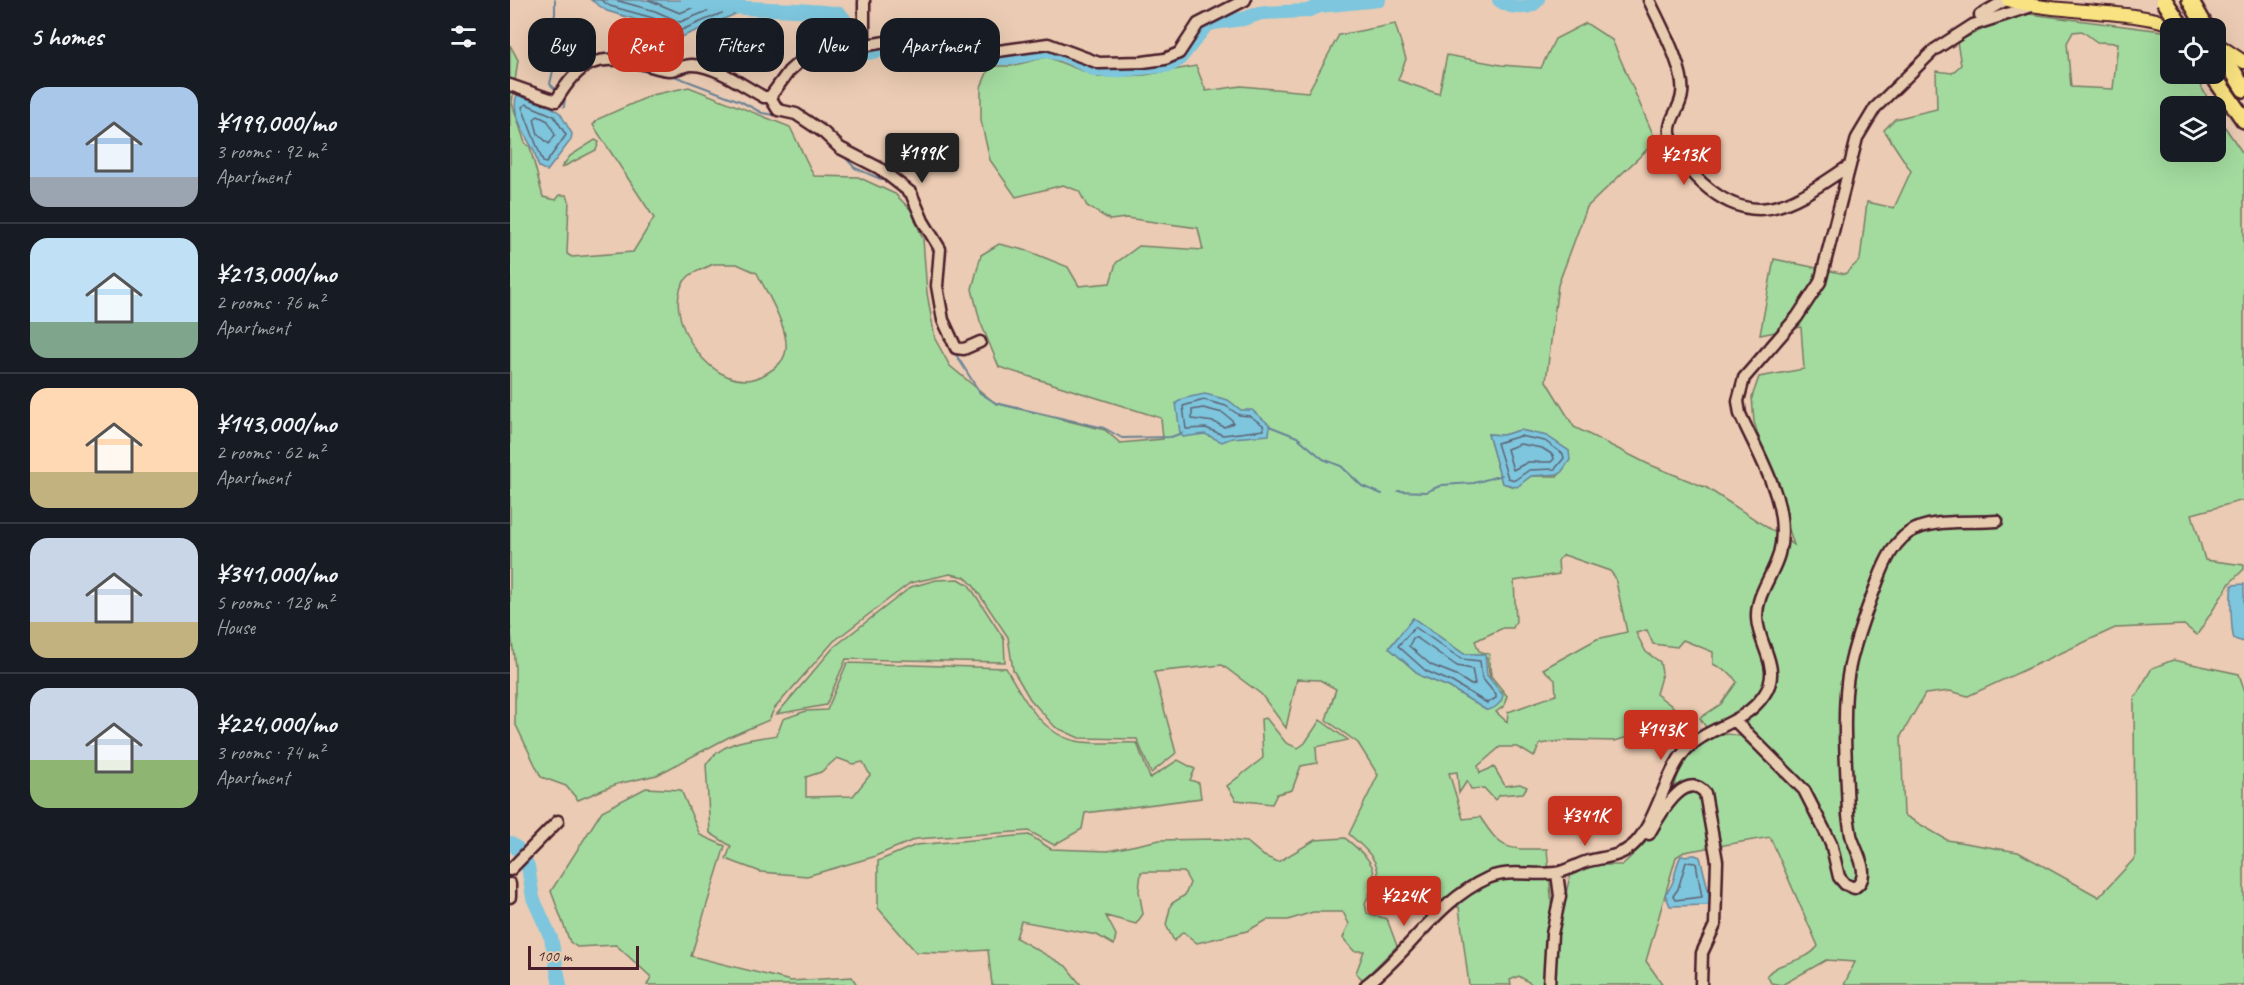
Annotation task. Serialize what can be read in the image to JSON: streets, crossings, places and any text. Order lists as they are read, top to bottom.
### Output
{
  "scale_bar": "100 m",
  "page": {
    "heading": "5 homes",
    "chip": [
      "Buy",
      "Rent",
      "Filters",
      "New",
      "Apartment"
    ],
    "list": [
      {
        "name": "¥199,000/mo",
        "note": "3 rooms · 92 m² · Apartment"
      },
      {
        "name": "¥213,000/mo",
        "note": "2 rooms · 76 m² · Apartment"
      },
      {
        "name": "¥143,000/mo",
        "note": "2 rooms · 62 m² · Apartment"
      },
      {
        "name": "¥341,000/mo",
        "note": "5 rooms · 128 m² · House"
      },
      {
        "name": "¥224,000/mo",
        "note": "3 rooms · 74 m² · Apartment"
      }
    ],
    "price": [
      "¥199K",
      "¥213K",
      "¥143K",
      "¥341K",
      "¥224K"
    ],
    "scale": "100 m"
  }
}
